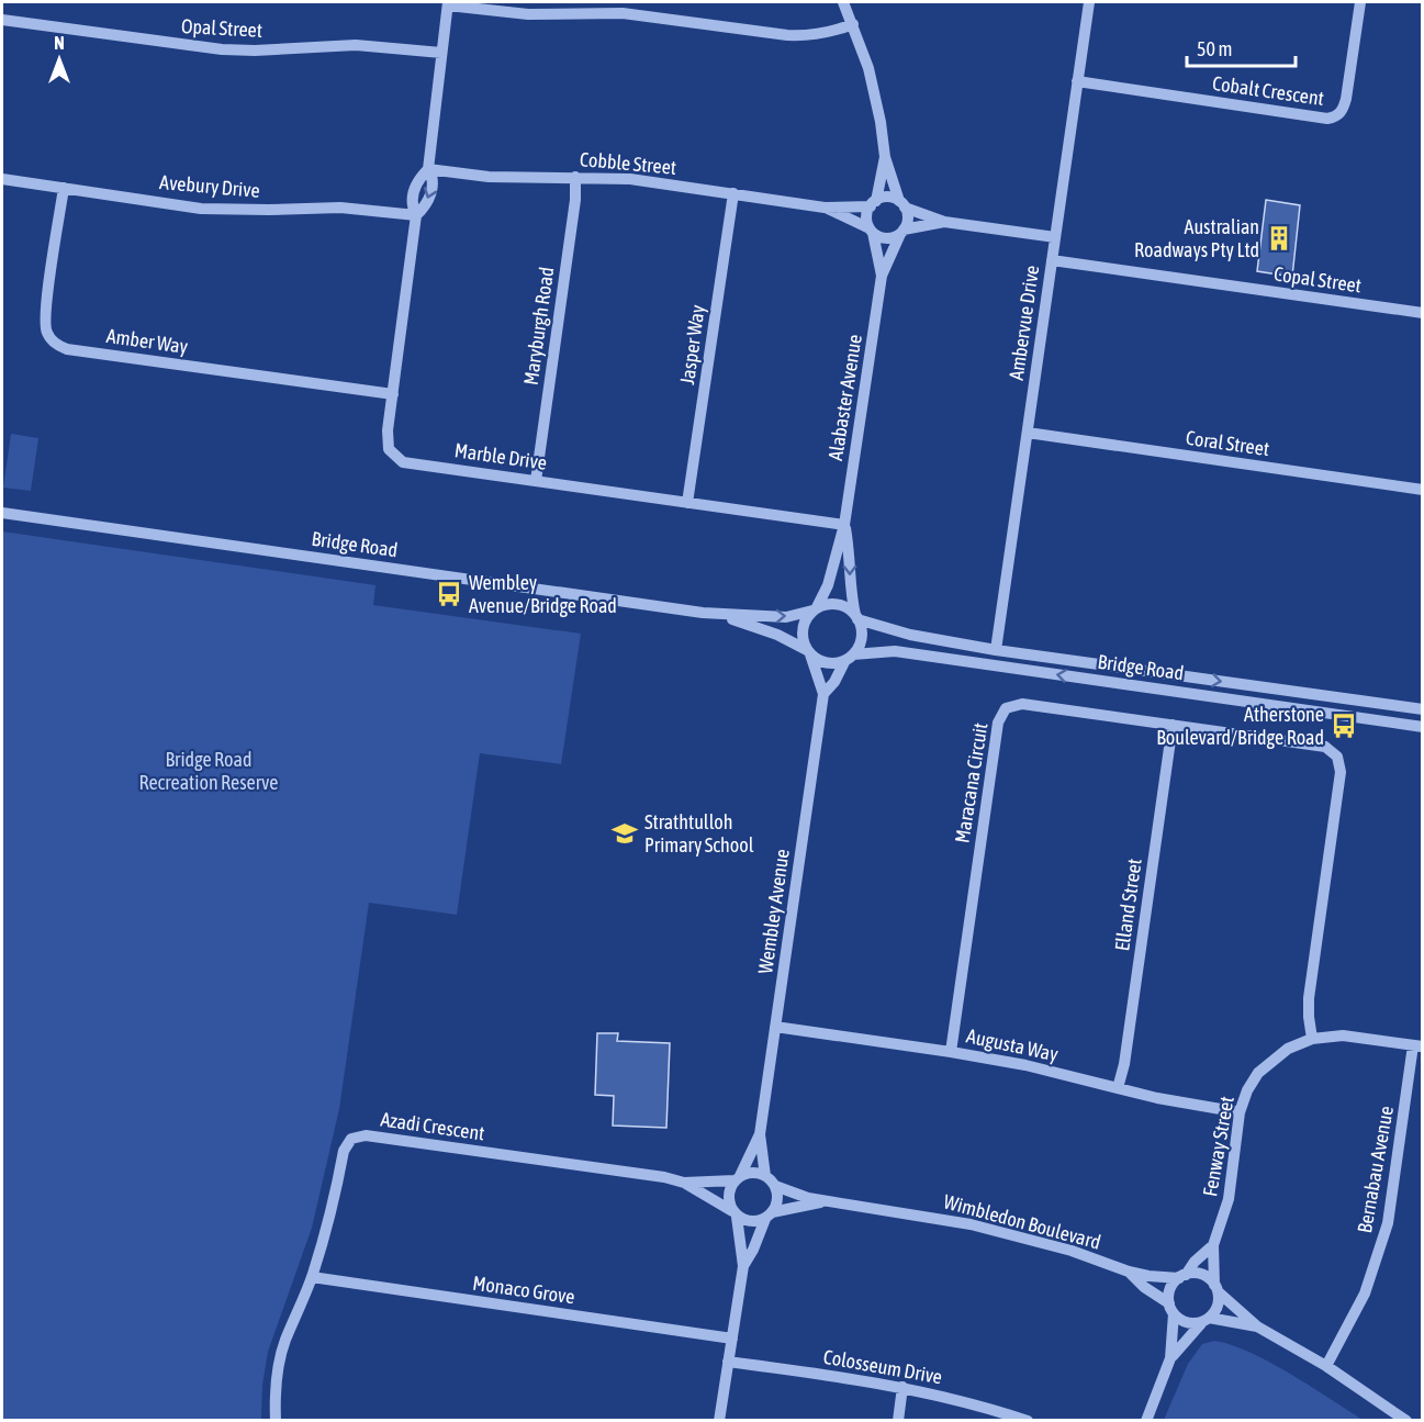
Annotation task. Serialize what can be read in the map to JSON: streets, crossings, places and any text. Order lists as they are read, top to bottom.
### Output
{
  "streets": {
    "street": [
      "Opal Street",
      "Cobalt Crescent",
      "Cobble Street",
      "Avebury Drive",
      "Copal Street",
      "Ambervue Drive",
      "Maryburgh Road",
      "Amber Way",
      "Jasper Way",
      "Alabaster Avenue",
      "Coral Street",
      "Marble Drive",
      "Bridge Road",
      "Maracana Circuit",
      "Elland Street",
      "Wembley Avenue",
      "Augusta Way",
      "Azadi Crescent",
      "Fenway Street",
      "Bernabau Avenue",
      "Wimbledon Boulevard",
      "Monaco Grove",
      "Colosseum Drive"
    ]
  },
  "crossings": [
    ["Opal Street", "Marble Drive"],
    ["Cobalt Crescent", "Ambervue Drive"],
    ["Cobble Street", "Maryburgh Road"],
    ["Cobble Street", "Jasper Way"],
    ["Cobble Street", "Alabaster Avenue"],
    ["Cobble Street", "Marble Drive"],
    ["Avebury Drive", "Amber Way"],
    ["Avebury Drive", "Marble Drive"],
    ["Copal Street", "Ambervue Drive"],
    ["Ambervue Drive", "Coral Street"],
    ["Ambervue Drive", "Bridge Road"],
    ["Maryburgh Road", "Marble Drive"],
    ["Amber Way", "Marble Drive"],
    ["Jasper Way", "Marble Drive"],
    ["Alabaster Avenue", "Marble Drive"],
    ["Alabaster Avenue", "Bridge Road"],
    ["Alabaster Avenue", "Wembley Avenue"],
    ["Bridge Road", "Wembley Avenue"],
    ["Maracana Circuit", "Elland Street"],
    ["Maracana Circuit", "Augusta Way"],
    ["Maracana Circuit", "Fenway Street"],
    ["Elland Street", "Augusta Way"],
    ["Wembley Avenue", "Augusta Way"],
    ["Wembley Avenue", "Azadi Crescent"],
    ["Wembley Avenue", "Wimbledon Boulevard"],
    ["Augusta Way", "Fenway Street"],
    ["Azadi Crescent", "Wimbledon Boulevard"],
    ["Azadi Crescent", "Monaco Grove"],
    ["Fenway Street", "Bernabau Avenue"],
    ["Fenway Street", "Wimbledon Boulevard"]
  ],
  "parks": ["Bridge Road Recreation Reserve"],
  "places": {
    "building": ["Australian Roadways Pty Ltd"],
    "bus stop": ["Wembley Avenue/Bridge Road", "Atherstone Boulevard/Bridge Road"],
    "school or university": ["Strathtulloh Primary School"]
  },
  "scale_bar": "50 m",
  "north": "top"
}
